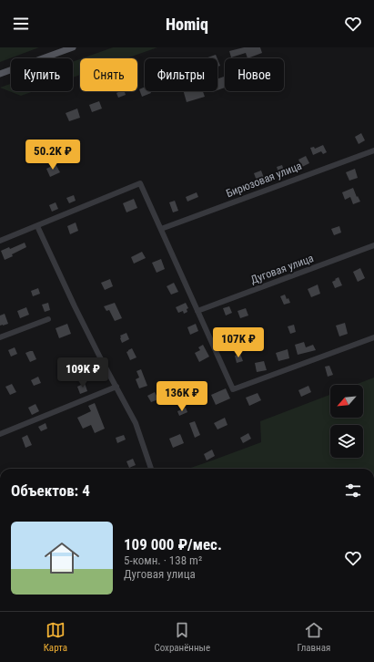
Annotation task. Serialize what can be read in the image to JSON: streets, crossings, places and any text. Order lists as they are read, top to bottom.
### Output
{
  "streets": {
    "street": ["Бирюзовая улица", "Дуговая улица"]
  },
  "north": "bottom left",
  "page": {
    "header": "Homiq",
    "chip": [
      "Купить",
      "Снять",
      "Фильтры",
      "Новое"
    ],
    "price": [
      "50.2K ₽",
      "107K ₽",
      "109K ₽",
      "136K ₽"
    ],
    "heading": "Объектов: 4",
    "list": [
      {
        "name": "109 000 ₽/мес.",
        "note": "5-комн. · 138 m² · Дуговая улица"
      }
    ],
    "tabs": ["Карта", "Сохранённые", "Главная"]
  }
}
